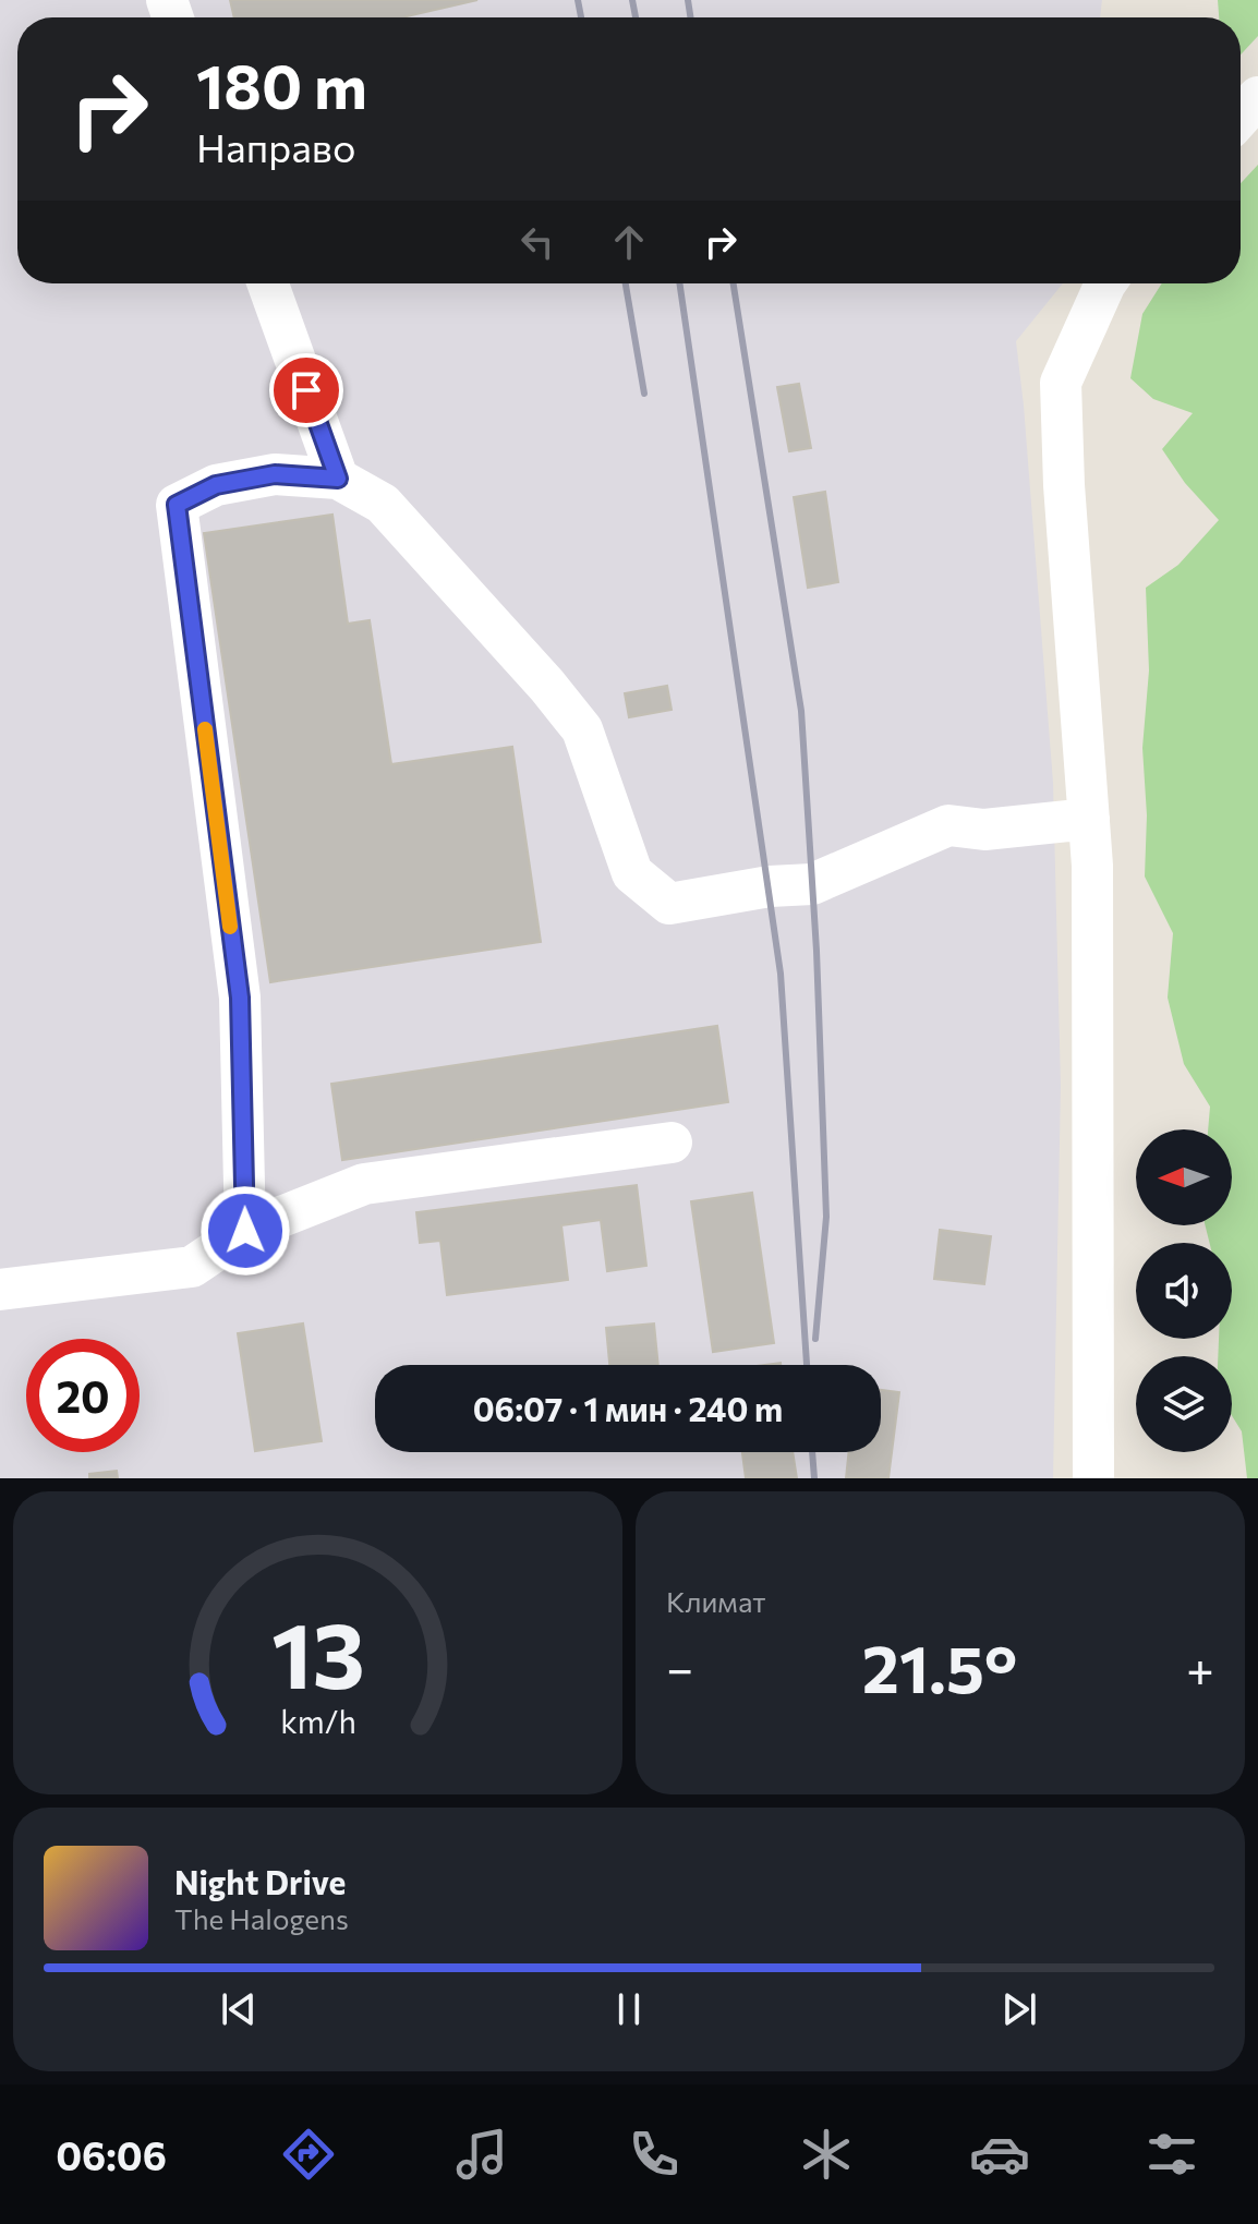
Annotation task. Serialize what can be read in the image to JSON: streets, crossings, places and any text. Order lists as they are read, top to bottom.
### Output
{
  "north": "left",
  "page": {
    "turn": ["180 m", "Направо"],
    "limit": "20",
    "trip": "06:07 · 1 мин · 240 m",
    "tile": "Климат",
    "heat": ["−", "21.5°", "+"],
    "song": ["Night Drive", "The Halogens"],
    "tabs": "06:06",
    "gauge": ["13", "km/h"]
  }
}
